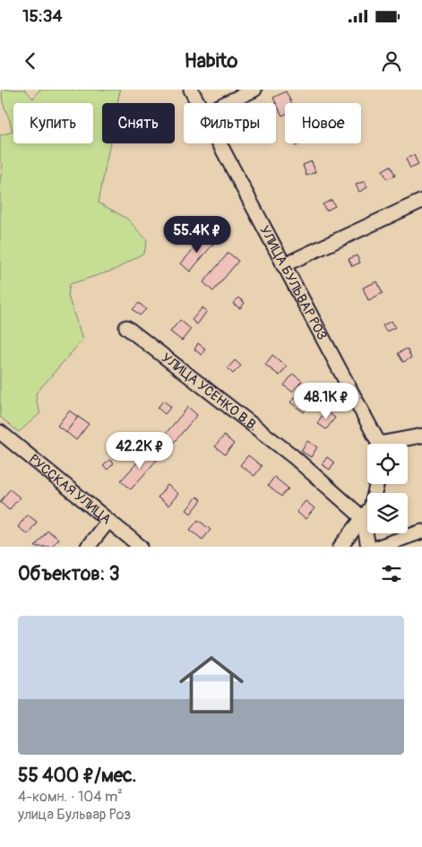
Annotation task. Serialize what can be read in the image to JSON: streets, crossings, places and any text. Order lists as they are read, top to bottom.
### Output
{
  "streets": {
    "street": ["УЛИЦА БУЛЬВАР РОЗ", "УЛИЦА УСЕНКО В.В.", "РУССКАЯ УЛИЦА"]
  },
  "page": {
    "status": "15:34",
    "header": "Habito",
    "chip": [
      "Купить",
      "Снять",
      "Фильтры",
      "Новое"
    ],
    "price": ["55.4K ₽", "48.1K ₽", "42.2K ₽"],
    "heading": "Объектов: 3",
    "list": [
      {
        "name": "55 400 ₽/мес.",
        "note": "4-комн. · 104 m² · улица Бульвар Роз"
      }
    ]
  }
}
